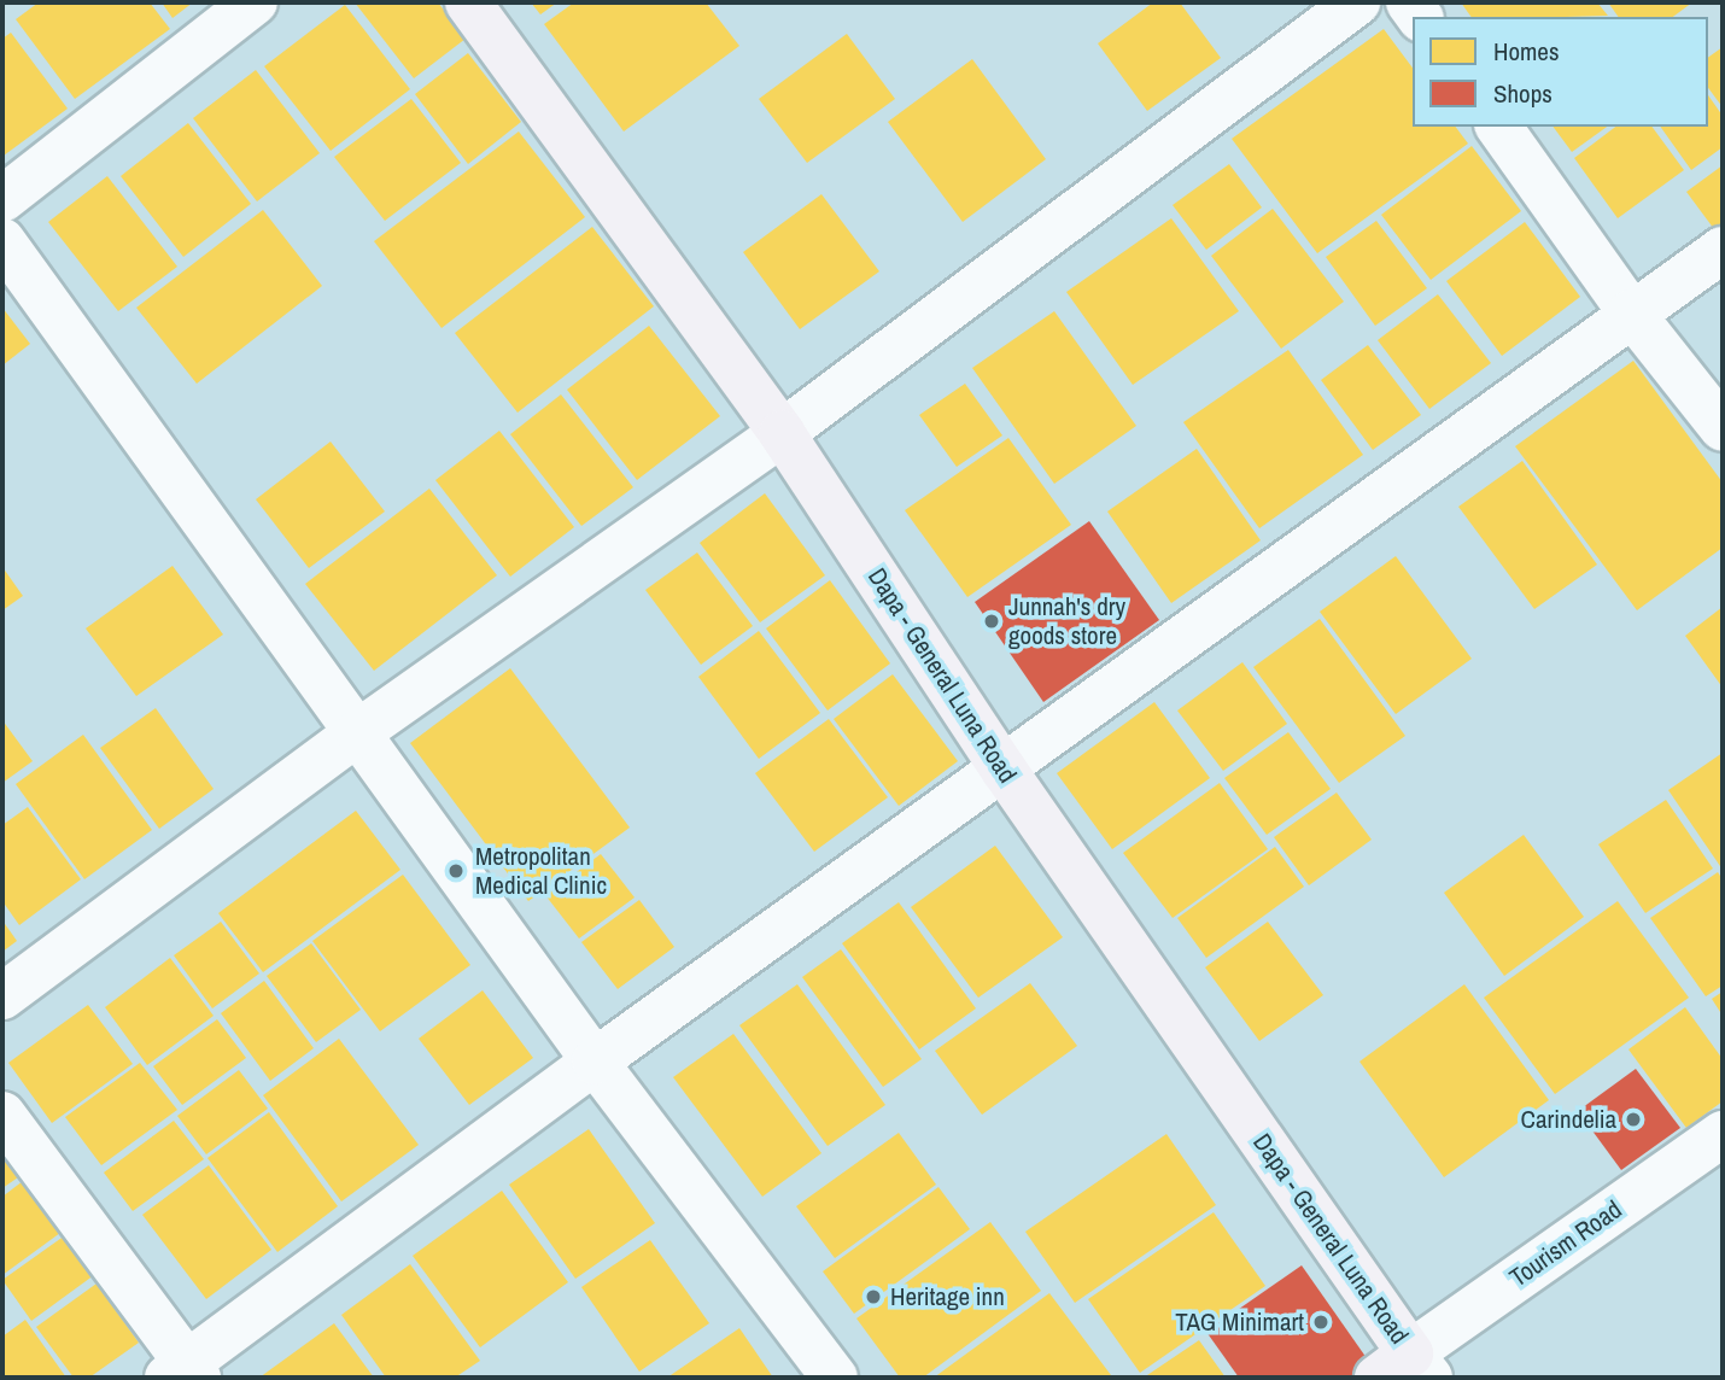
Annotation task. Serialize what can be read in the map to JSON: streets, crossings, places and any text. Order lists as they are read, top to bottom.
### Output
{
  "streets": {
    "main road": ["Dapa - General Luna Road"],
    "street": ["Tourism Road"]
  },
  "crossings": [
    ["Dapa - General Luna Road", "Tourism Road"]
  ],
  "places": [
    "Junnah's dry goods store",
    "Metropolitan Medical Clinic",
    "Carindelia",
    "Heritage inn",
    "TAG Minimart"
  ],
  "legend": ["Homes", "Shops"]
}
